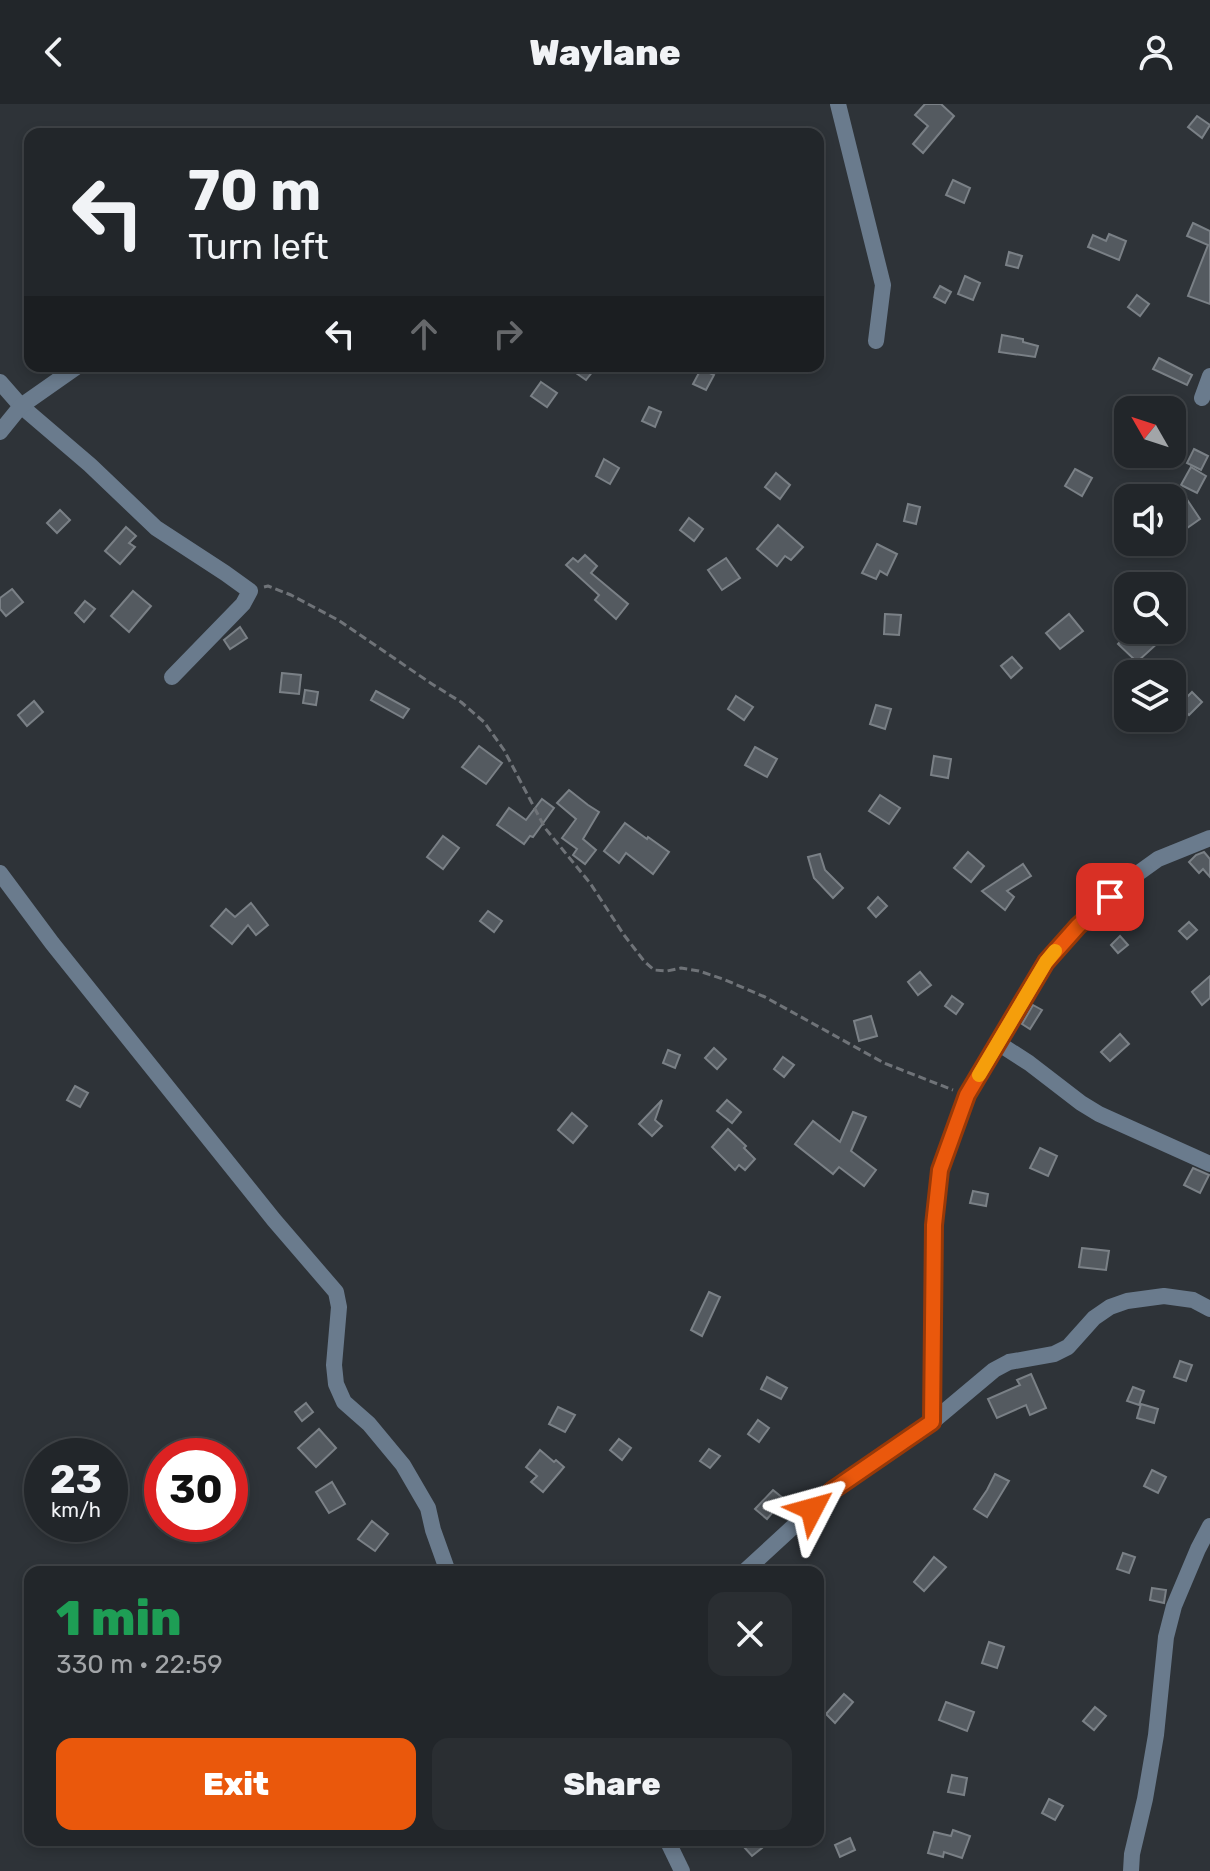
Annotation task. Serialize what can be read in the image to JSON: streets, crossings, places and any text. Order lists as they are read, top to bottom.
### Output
{
  "north": "top left",
  "page": {
    "header": "Waylane",
    "turn": ["70 m", "Turn left"],
    "speed": "23 km/h",
    "limit": "30",
    "heading": ["1 min", "330 m · 22:59"],
    "buttons": ["Exit", "Share"]
  }
}
